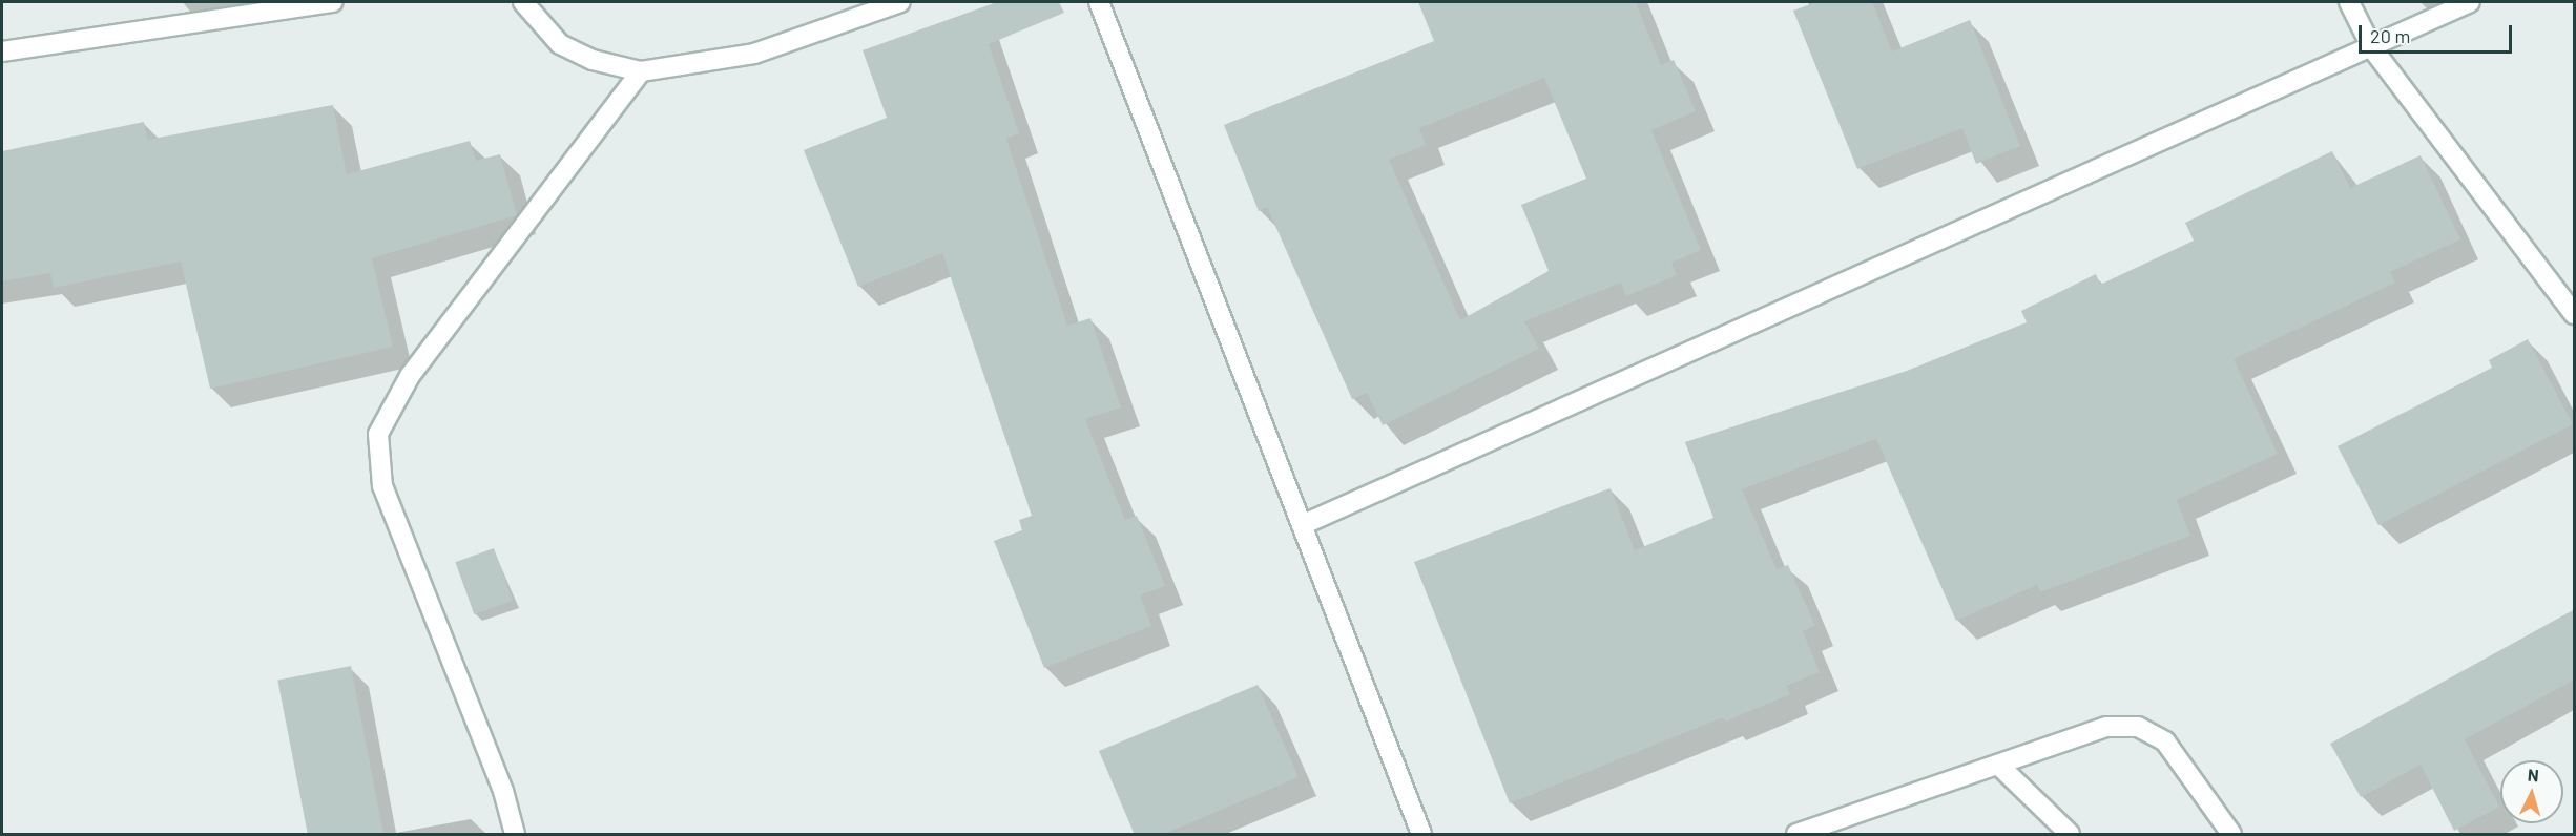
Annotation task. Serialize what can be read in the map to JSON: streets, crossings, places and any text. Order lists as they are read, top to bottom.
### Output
{
  "scale_bar": "20 m",
  "north": "top"
}
